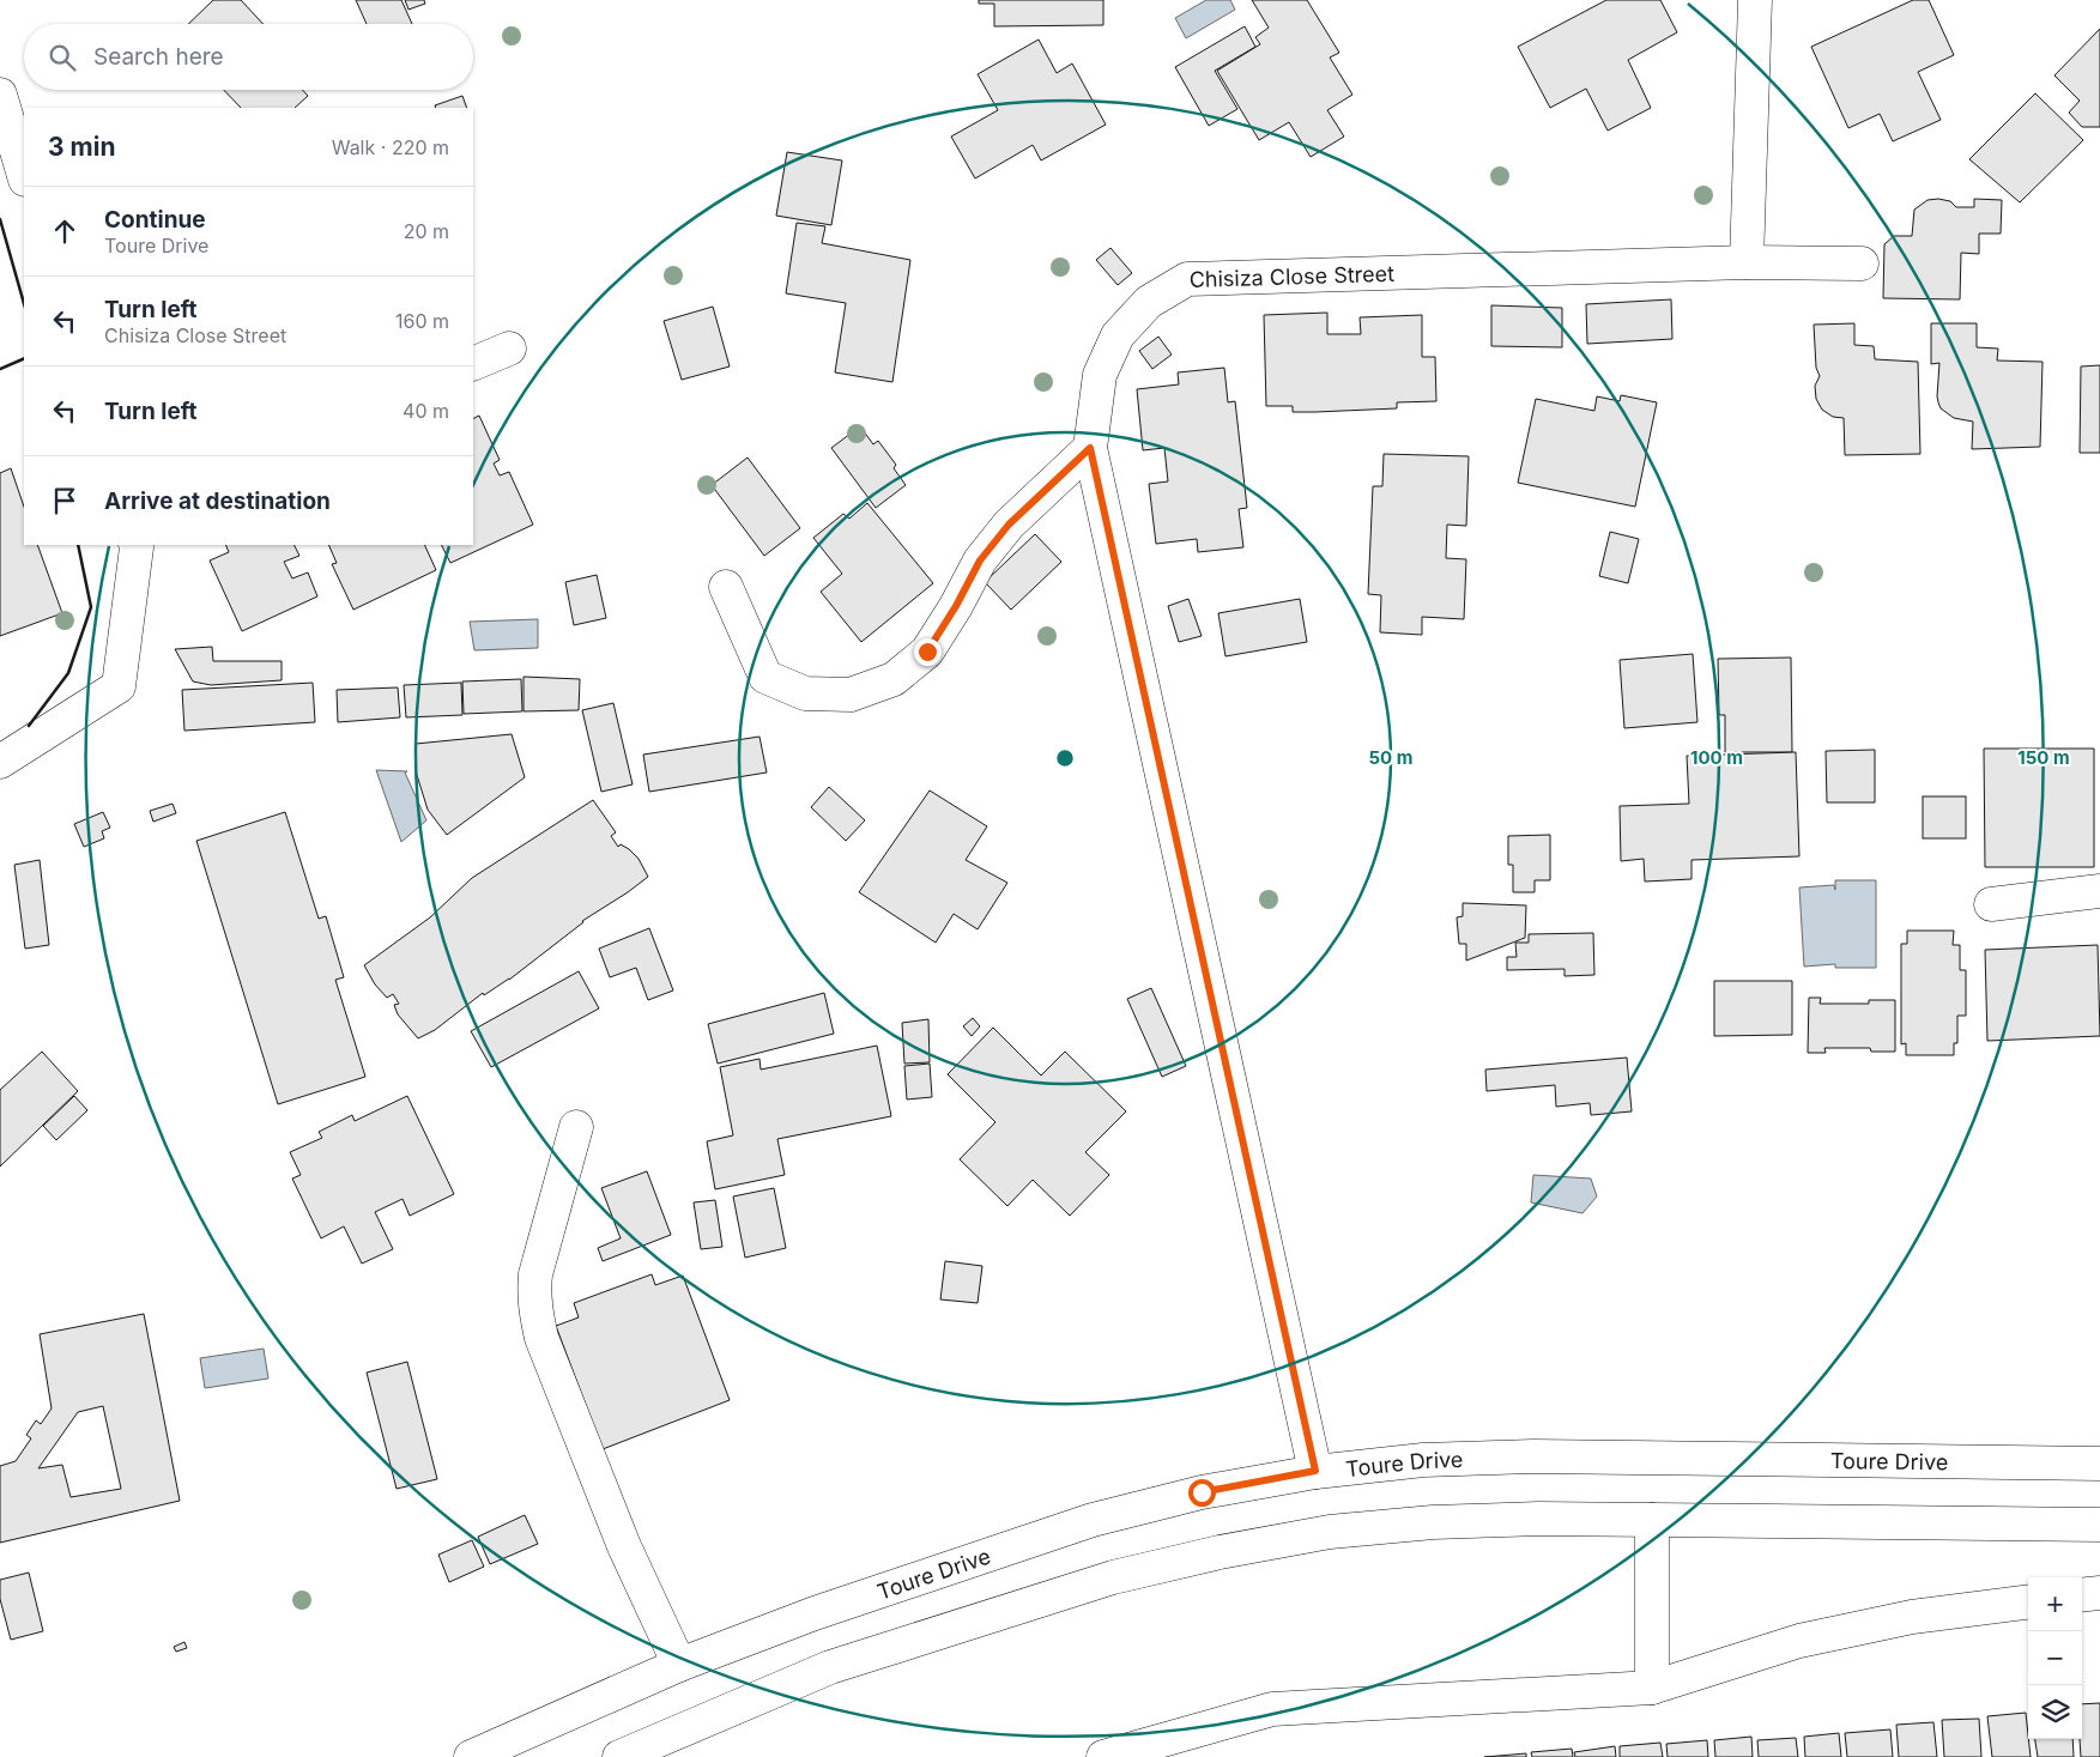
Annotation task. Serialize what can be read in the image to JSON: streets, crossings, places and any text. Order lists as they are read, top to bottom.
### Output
{
  "streets": {
    "main road": ["Chisiza Close Street", "Toure Drive"]
  },
  "crossings": [
    ["Chisiza Close Street", "Toure Drive"]
  ],
  "page": {
    "search": "Search here",
    "heading": ["3 min", "Walk · 220 m"],
    "list": [
      ["Continue", "Toure Drive", "20 m"],
      ["Turn left", "Chisiza Close Street", "160 m"],
      ["Turn left", "40 m"],
      "Arrive at destination"
    ],
    "map_buttons": ["+", "−"]
  },
  "rings": ["50 m", "100 m", "150 m"]
}
